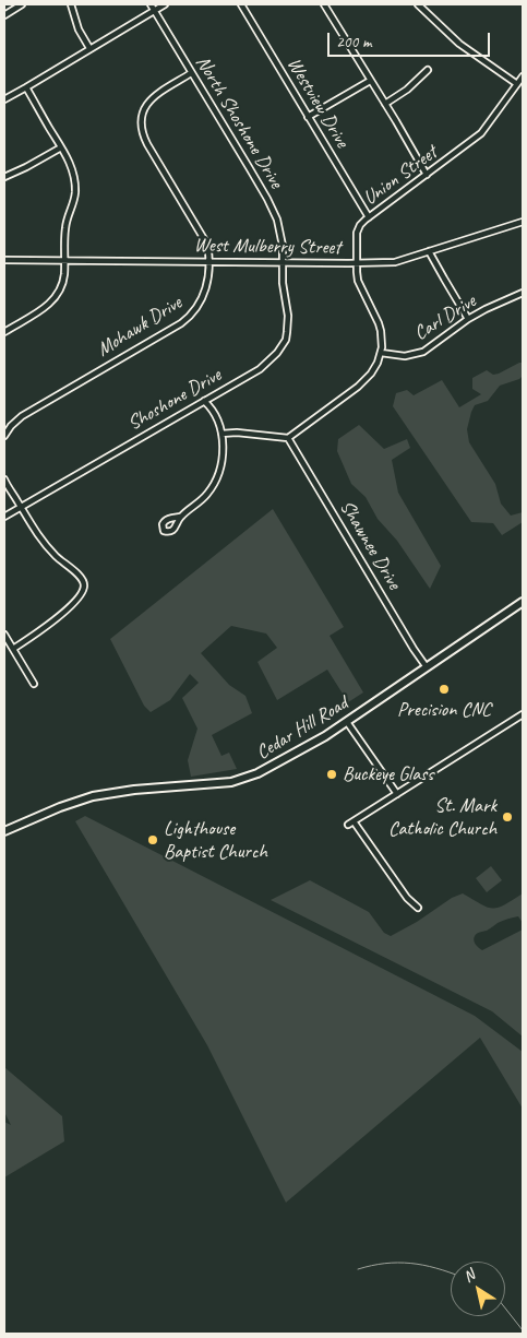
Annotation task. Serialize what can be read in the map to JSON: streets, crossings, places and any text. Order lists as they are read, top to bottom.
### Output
{
  "streets": {
    "main road": ["Cedar Hill Road"],
    "street": [
      "Westview Drive",
      "North Shoshone Drive",
      "Union Street",
      "West Mulberry Street",
      "Carl Drive",
      "Mohawk Drive",
      "Shoshone Drive",
      "Shawnee Drive"
    ]
  },
  "crossings": [
    ["Westview Drive", "Union Street"],
    ["North Shoshone Drive", "West Mulberry Street"],
    ["North Shoshone Drive", "Mohawk Drive"],
    ["North Shoshone Drive", "Shoshone Drive"],
    ["Union Street", "West Mulberry Street"],
    ["Union Street", "Carl Drive"],
    ["West Mulberry Street", "Mohawk Drive"],
    ["West Mulberry Street", "Shoshone Drive"],
    ["Shawnee Drive", "Cedar Hill Road"]
  ],
  "places": [
    "Precision CNC",
    "Buckeye Glass",
    "St. Mark Catholic Church",
    "Lighthouse Baptist Church"
  ],
  "scale_bar": "200 m",
  "north": "top left"
}
